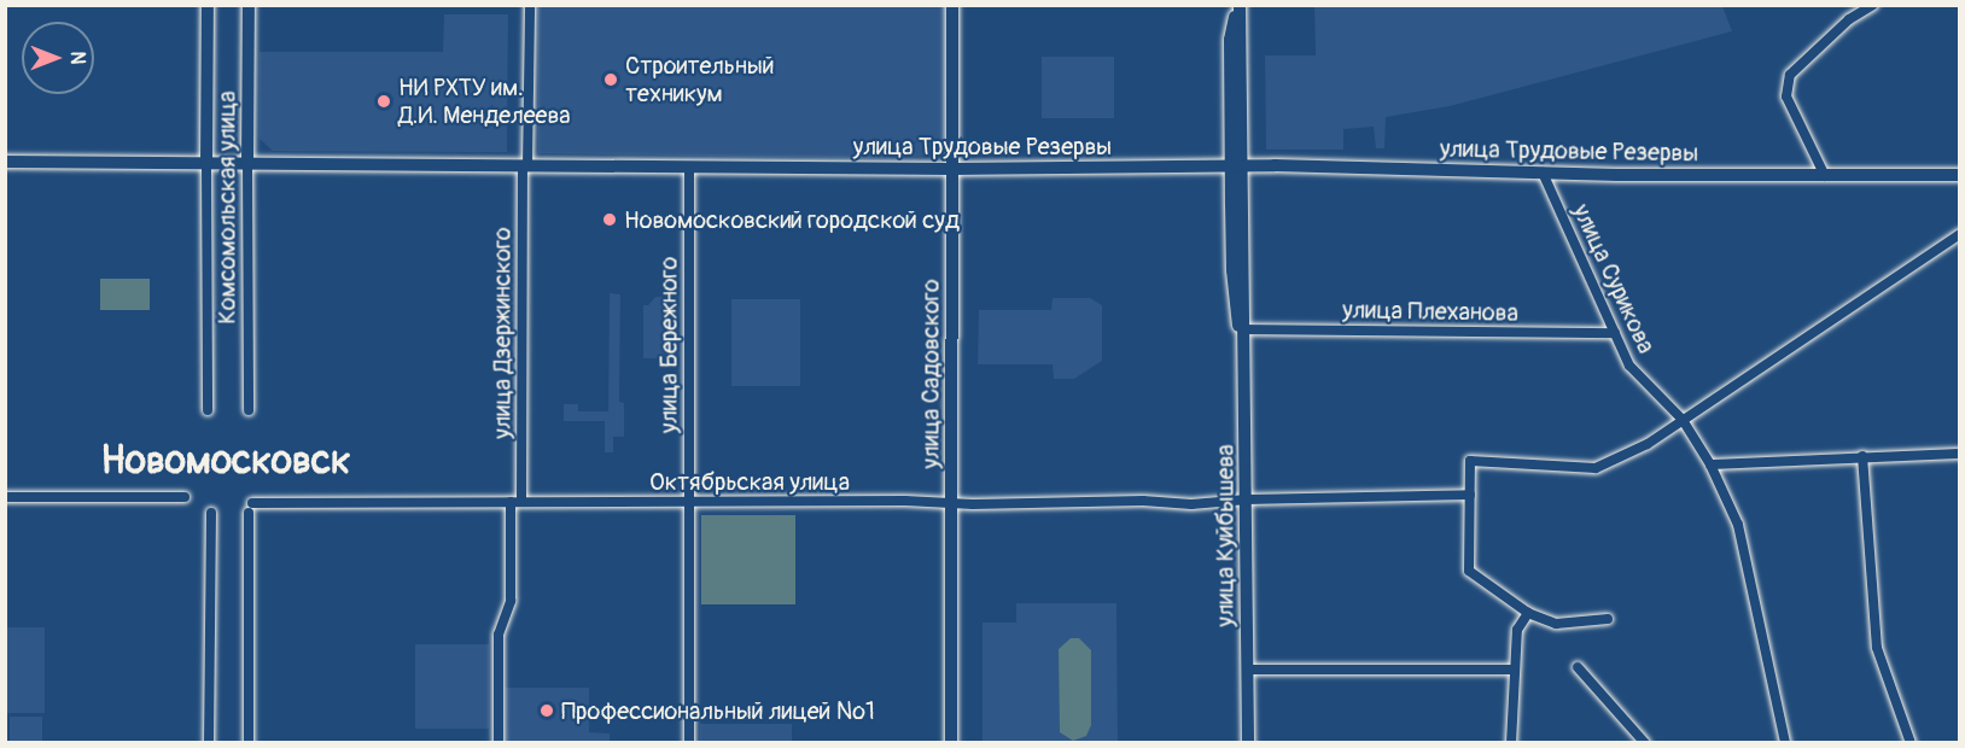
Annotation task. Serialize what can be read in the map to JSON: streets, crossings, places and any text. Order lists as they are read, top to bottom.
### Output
{
  "streets": {
    "street": [
      "улица Трудовые Резервы",
      "Комсомольская улица",
      "улица Сурикова",
      "улица Плеханова",
      "улица Дзержинского",
      "улица Бережного",
      "улица Садовского",
      "Октябрьская улица",
      "улица Куйбышева"
    ]
  },
  "crossings": [
    ["улица Трудовые Резервы", "Комсомольская улица"],
    ["улица Трудовые Резервы", "улица Сурикова"],
    ["улица Трудовые Резервы", "улица Дзержинского"],
    ["улица Трудовые Резервы", "улица Бережного"],
    ["улица Трудовые Резервы", "улица Садовского"],
    ["улица Трудовые Резервы", "улица Куйбышева"],
    ["улица Сурикова", "улица Плеханова"],
    ["улица Плеханова", "улица Куйбышева"],
    ["улица Дзержинского", "Октябрьская улица"],
    ["улица Бережного", "Октябрьская улица"],
    ["улица Садовского", "Октябрьская улица"],
    ["Октябрьская улица", "улица Куйбышева"]
  ],
  "districts": ["Новомосковск"],
  "places": [
    "Строительный техникум",
    "НИ РХТУ им. Д.И. Менделеева",
    "Новомосковский городской суд",
    "Профессиональный лицей №1"
  ],
  "north": "right"
}
